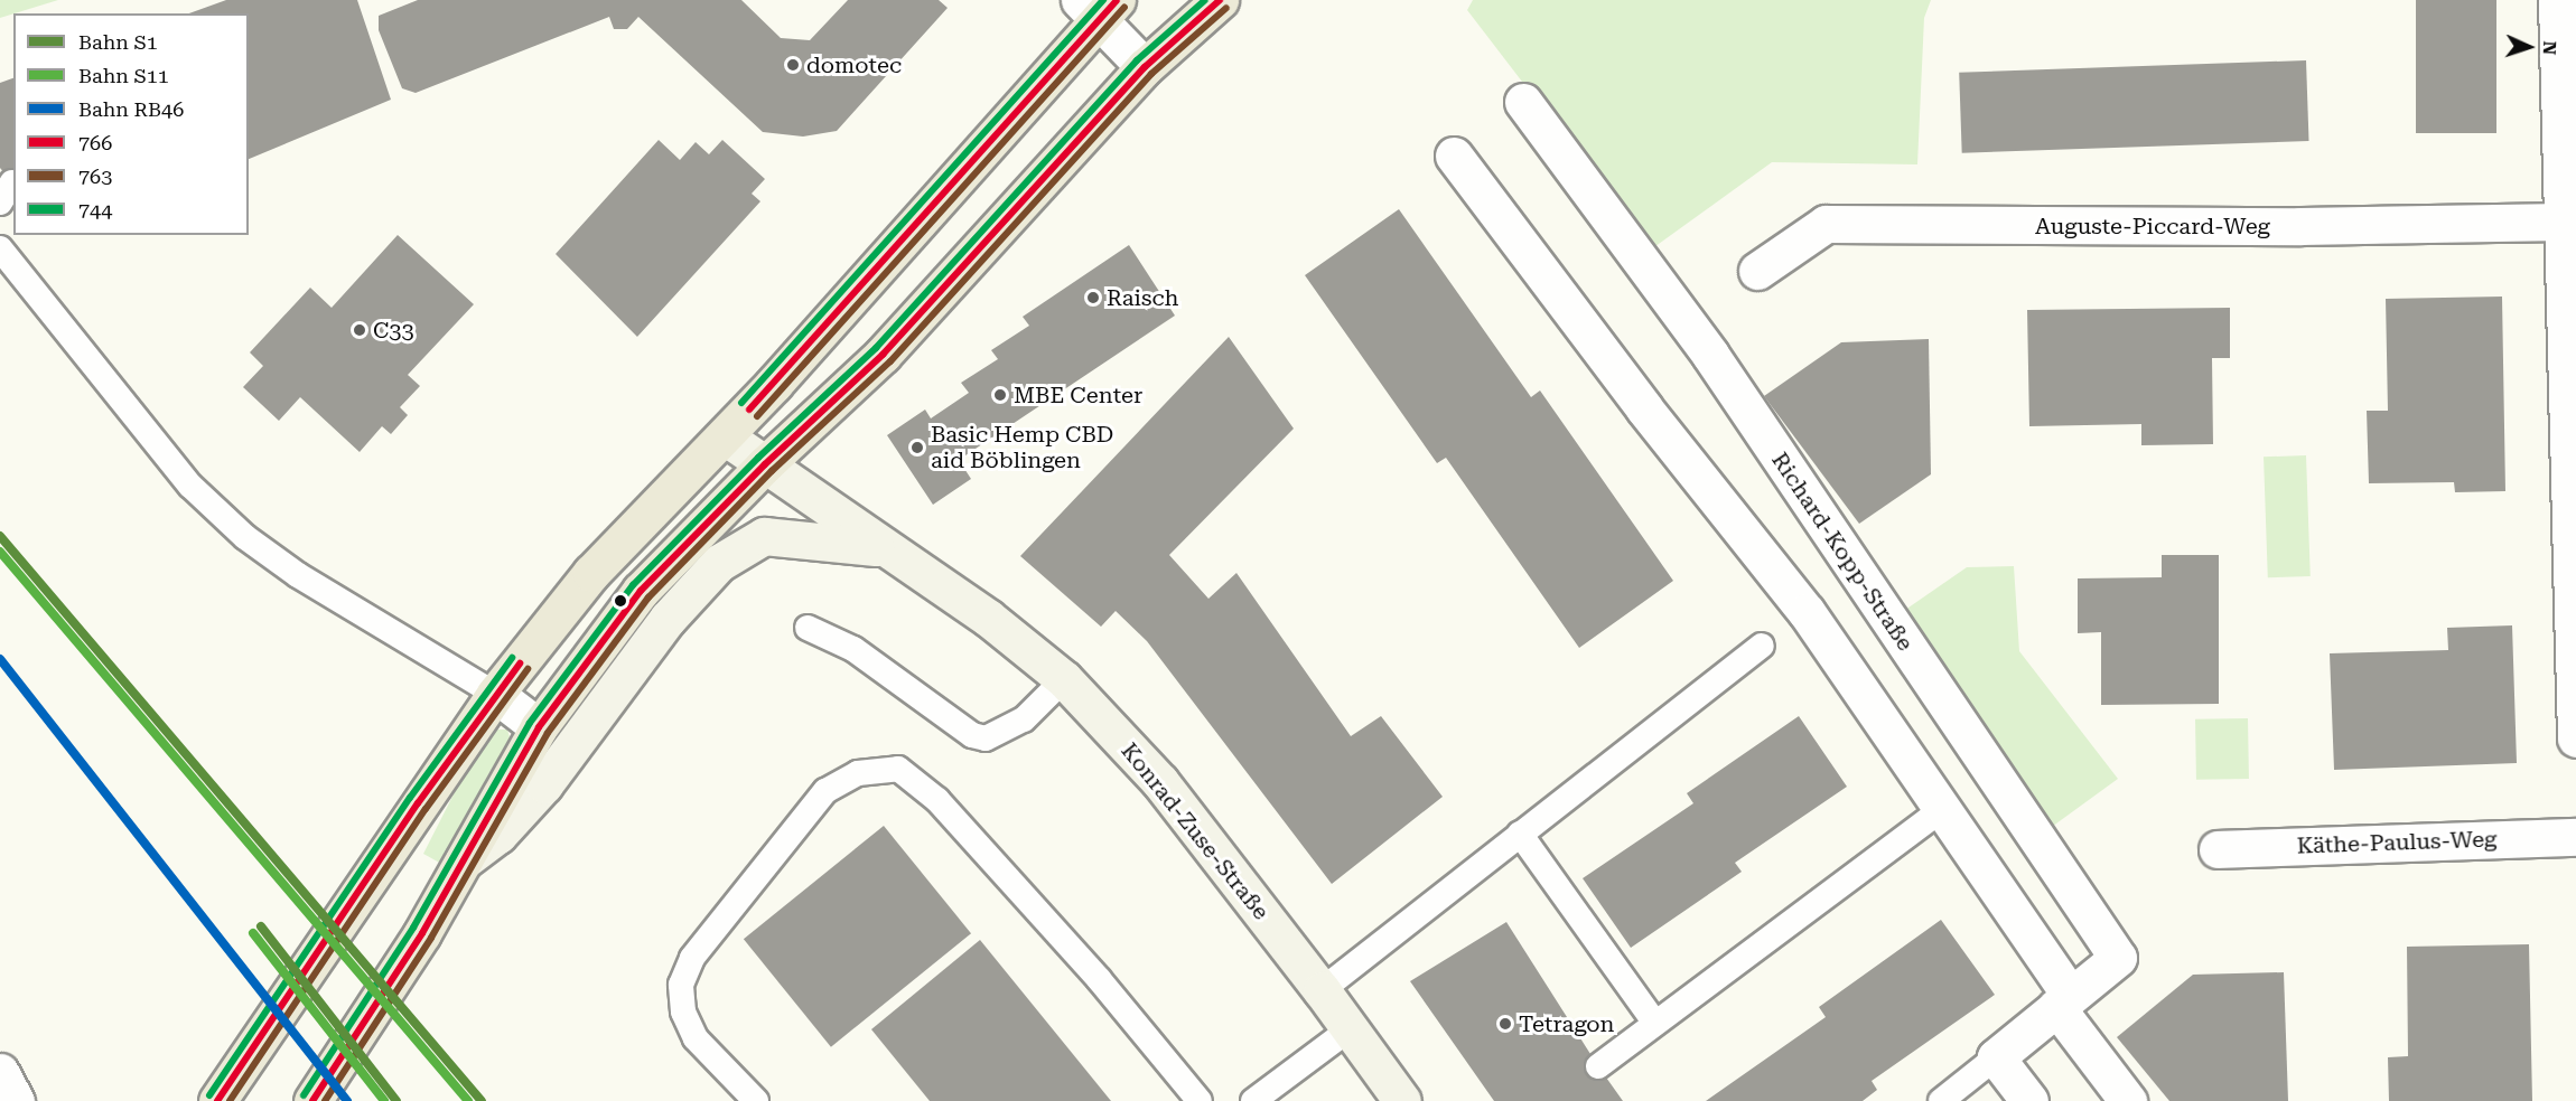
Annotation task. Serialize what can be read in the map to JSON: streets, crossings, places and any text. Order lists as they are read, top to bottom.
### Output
{
  "streets": {
    "street": [
      "Auguste-Piccard-Weg",
      "Richard-Kopp-Straße",
      "Konrad-Zuse-Straße",
      "Käthe-Paulus-Weg"
    ]
  },
  "places": [
    "domotec",
    "Raisch",
    "C33",
    "MBE Center",
    "Basic Hemp CBD aid Böblingen",
    "Tetragon"
  ],
  "lines": [
    "transit line 766",
    "transit line 744",
    "transit line 763",
    "rail line S1",
    "rail line S11",
    "rail line RB46"
  ],
  "legend": [
    "Bahn S1",
    "Bahn S11",
    "Bahn RB46",
    "766",
    "763",
    "744"
  ],
  "north": "right"
}
